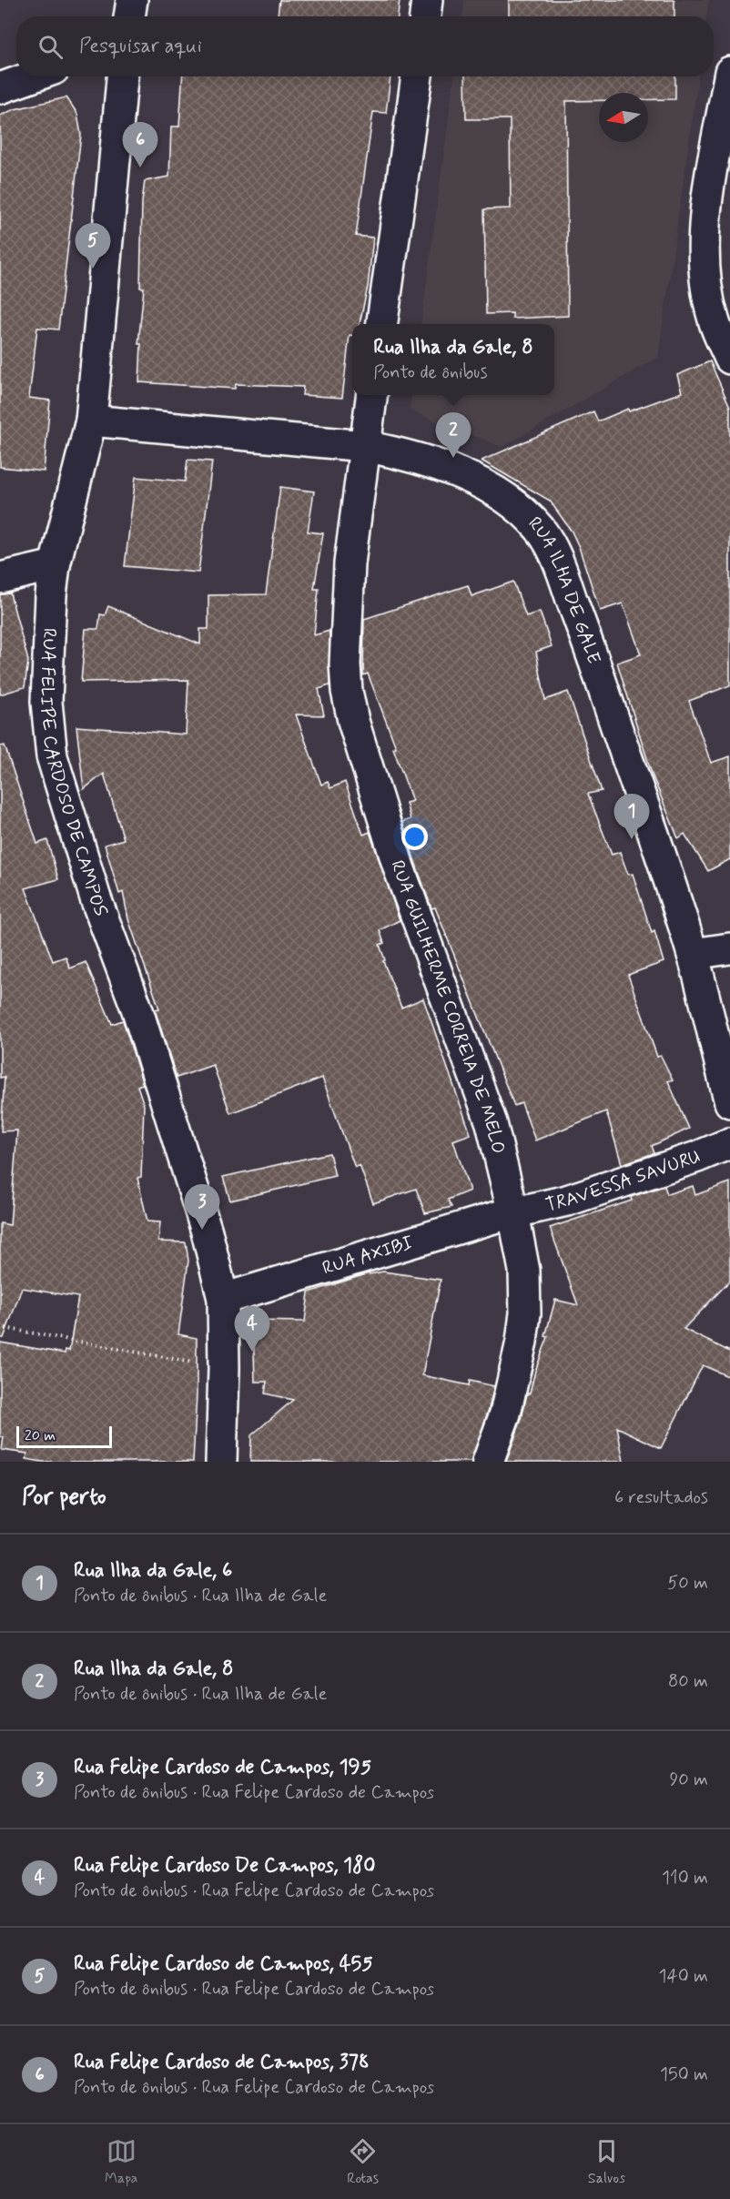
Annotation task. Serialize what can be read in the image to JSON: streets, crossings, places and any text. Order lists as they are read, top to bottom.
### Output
{
  "streets": {
    "street": [
      "RUA ILHA DE GALE",
      "RUA FELIPE CARDOSO DE CAMPOS",
      "RUA GUILHERME CORREIA DE MELO",
      "TRAVESSA SAVURU",
      "RUA AXIBI"
    ]
  },
  "crossings": [
    ["RUA ILHA DE GALE", "RUA FELIPE CARDOSO DE CAMPOS"],
    ["RUA ILHA DE GALE", "RUA GUILHERME CORREIA DE MELO"],
    ["RUA FELIPE CARDOSO DE CAMPOS", "RUA AXIBI"],
    ["RUA GUILHERME CORREIA DE MELO", "TRAVESSA SAVURU"],
    ["RUA GUILHERME CORREIA DE MELO", "RUA AXIBI"],
    ["TRAVESSA SAVURU", "RUA AXIBI"]
  ],
  "scale_bar": "20 m",
  "north": "left",
  "page": {
    "search": "Pesquisar aqui",
    "pins": [
      "6",
      "5",
      "2",
      "1",
      "3",
      "4"
    ],
    "popup": ["Rua Ilha da Gale, 8", "Ponto de ônibus"],
    "scale": "20 m",
    "heading": ["Por perto", "6 resultados"],
    "list": [
      {
        "mark": "1",
        "name": "Rua Ilha da Gale, 6",
        "note": "Ponto de ônibus · Rua Ilha de Gale",
        "value": "50 m"
      },
      {
        "mark": "2",
        "name": "Rua Ilha da Gale, 8",
        "note": "Ponto de ônibus · Rua Ilha de Gale",
        "value": "80 m"
      },
      {
        "mark": "3",
        "name": "Rua Felipe Cardoso de Campos, 195",
        "note": "Ponto de ônibus · Rua Felipe Cardoso de Campos",
        "value": "90 m"
      },
      {
        "mark": "4",
        "name": "Rua Felipe Cardoso De Campos, 180",
        "note": "Ponto de ônibus · Rua Felipe Cardoso de Campos",
        "value": "110 m"
      },
      {
        "mark": "5",
        "name": "Rua Felipe Cardoso de Campos, 455",
        "note": "Ponto de ônibus · Rua Felipe Cardoso de Campos",
        "value": "140 m"
      },
      {
        "mark": "6",
        "name": "Rua Felipe Cardoso de Campos, 378",
        "note": "Ponto de ônibus · Rua Felipe Cardoso de Campos",
        "value": "150 m"
      }
    ],
    "nav": ["Mapa", "Rotas", "Salvos"]
  }
}
